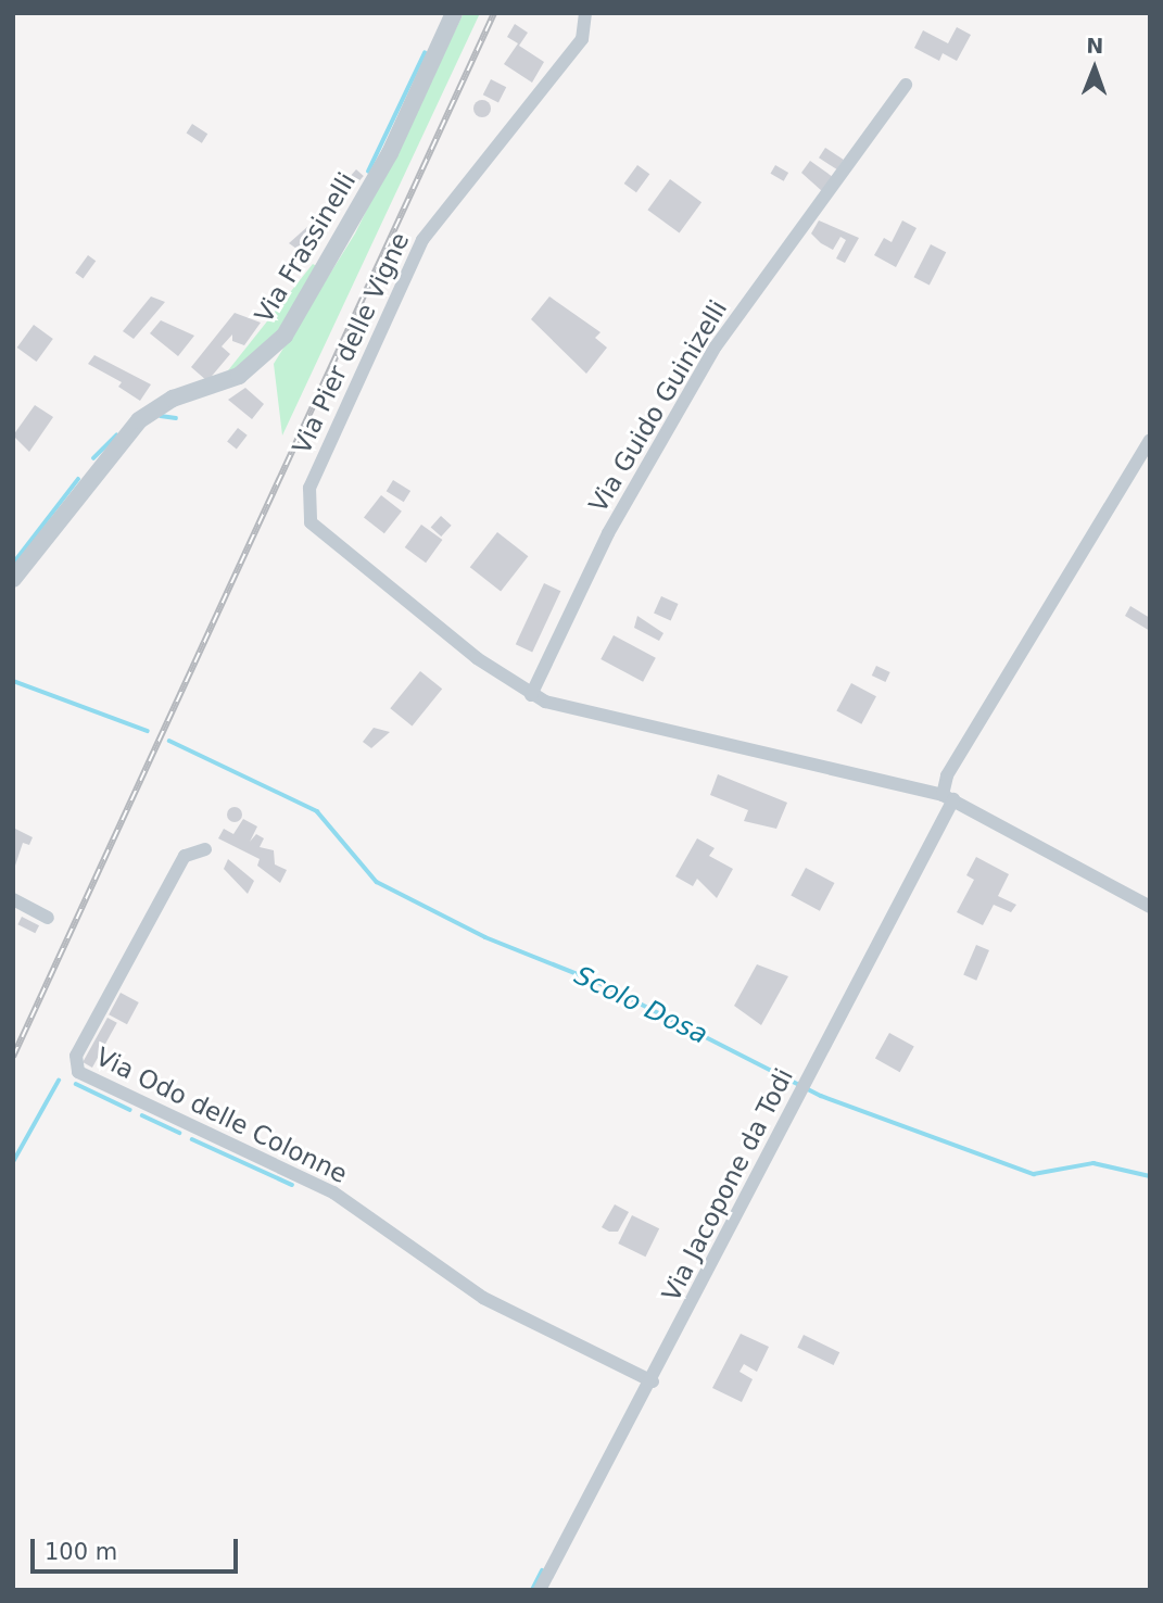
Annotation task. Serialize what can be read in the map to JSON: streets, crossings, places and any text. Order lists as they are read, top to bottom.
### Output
{
  "streets": {
    "street": [
      "Via Frassinelli",
      "Via Pier delle Vigne",
      "Via Guido Guinizelli",
      "Via Odo delle Colonne",
      "Via Jacopone da Todi"
    ]
  },
  "crossings": [
    ["Via Pier delle Vigne", "Via Guido Guinizelli"],
    ["Via Odo delle Colonne", "Via Jacopone da Todi"]
  ],
  "water": ["Scolo Dosa"],
  "scale_bar": "100 m",
  "north": "top"
}
